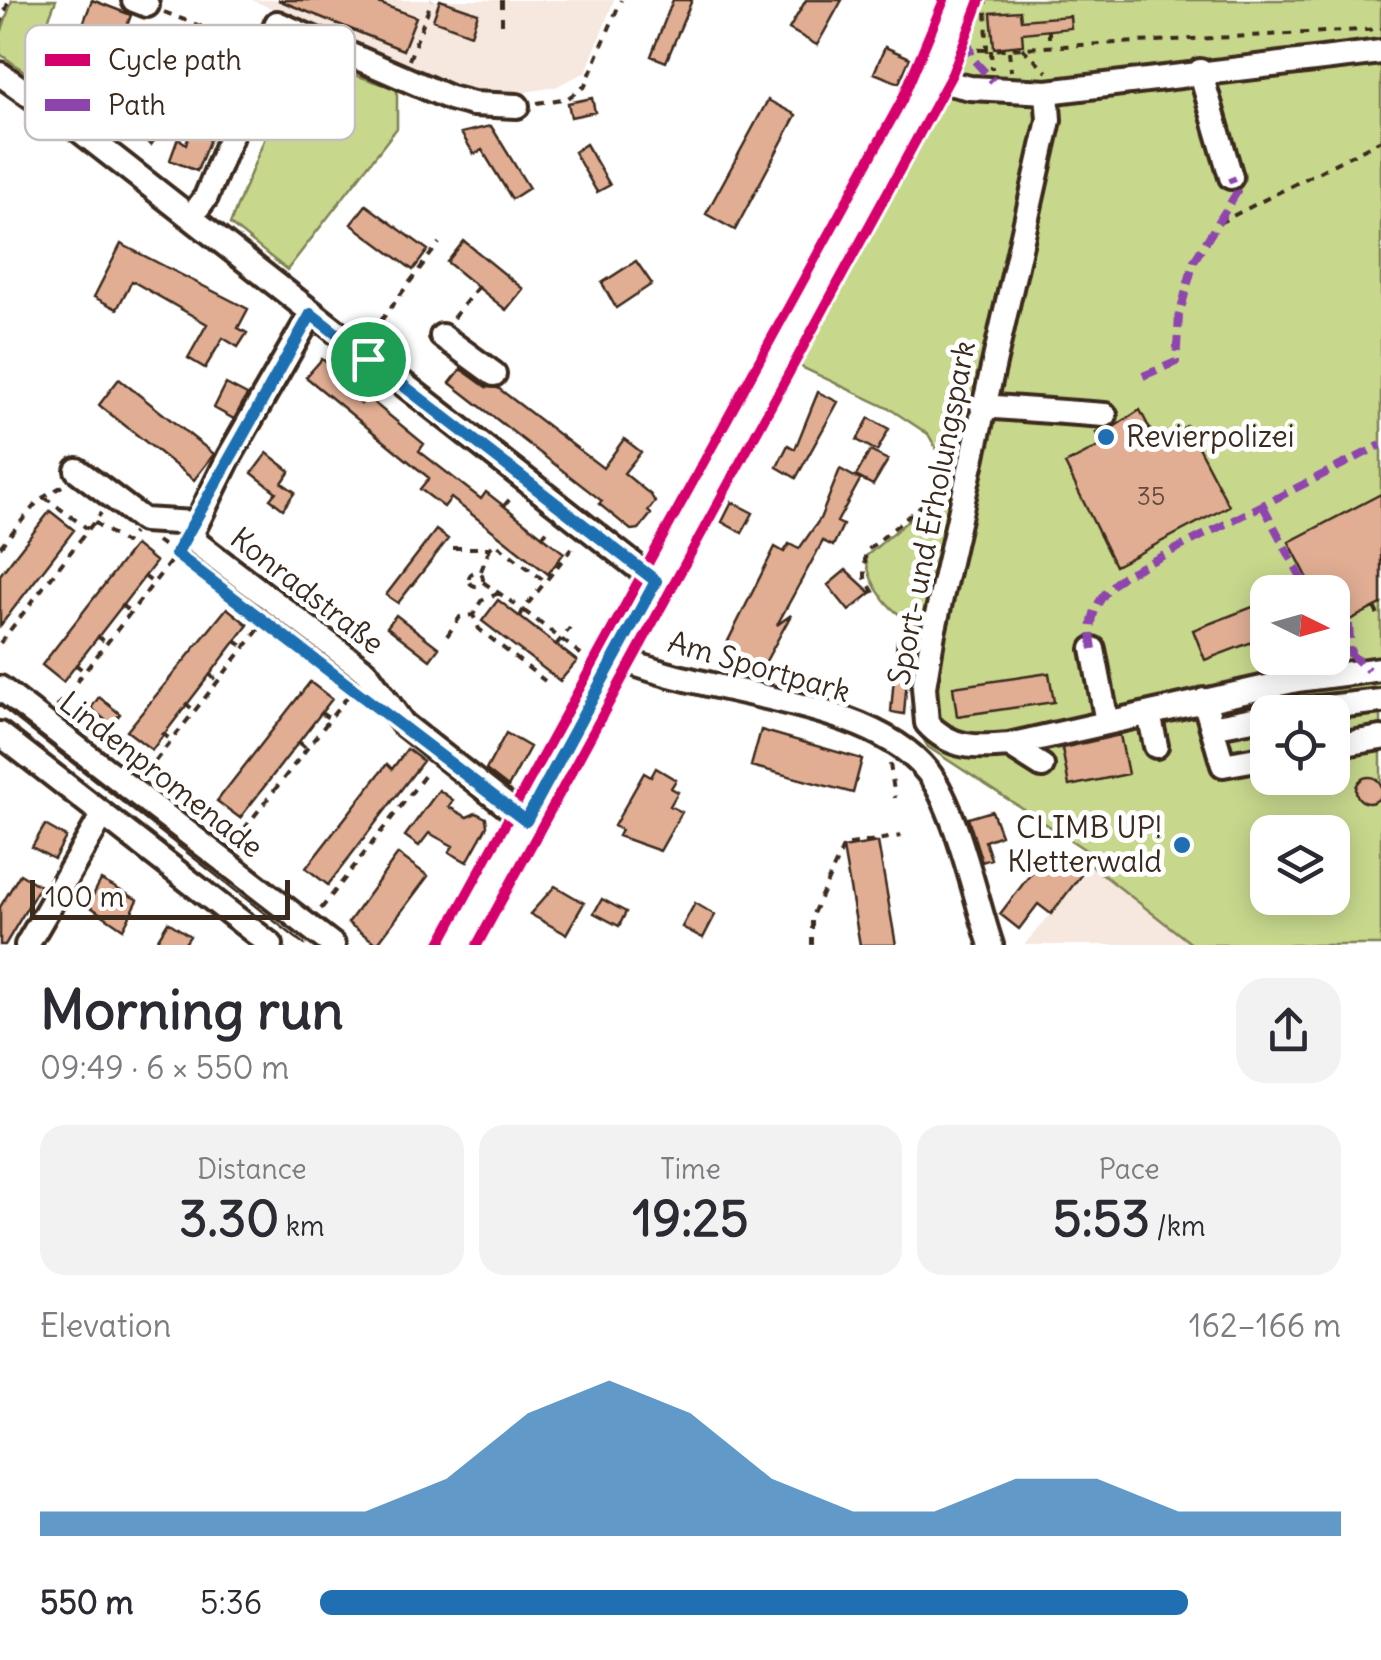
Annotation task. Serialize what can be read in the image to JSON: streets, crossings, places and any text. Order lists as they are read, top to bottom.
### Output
{
  "streets": {
    "street": [
      "Sport- und Erholungspark",
      "Konradstraße",
      "Am Sportpark",
      "Lindenpromenade"
    ]
  },
  "places": ["Revierpolizei", "CLIMB UP! Kletterwald"],
  "house_numbers": ["35"],
  "legend": ["Cycle path", "Path"],
  "scale_bar": "100 m",
  "north": "right",
  "page": {
    "scale": "100 m",
    "heading": ["Morning run", "09:49 · 6 × 550 m"],
    "stats": [
      ["Distance", "3.30 km"],
      ["Time", "19:25"],
      ["Pace", "5:53 /km"]
    ],
    "chart": ["Elevation", "162–166 m"],
    "list": [
      {
        "name": "550 m",
        "note": "5:36"
      }
    ]
  }
}
